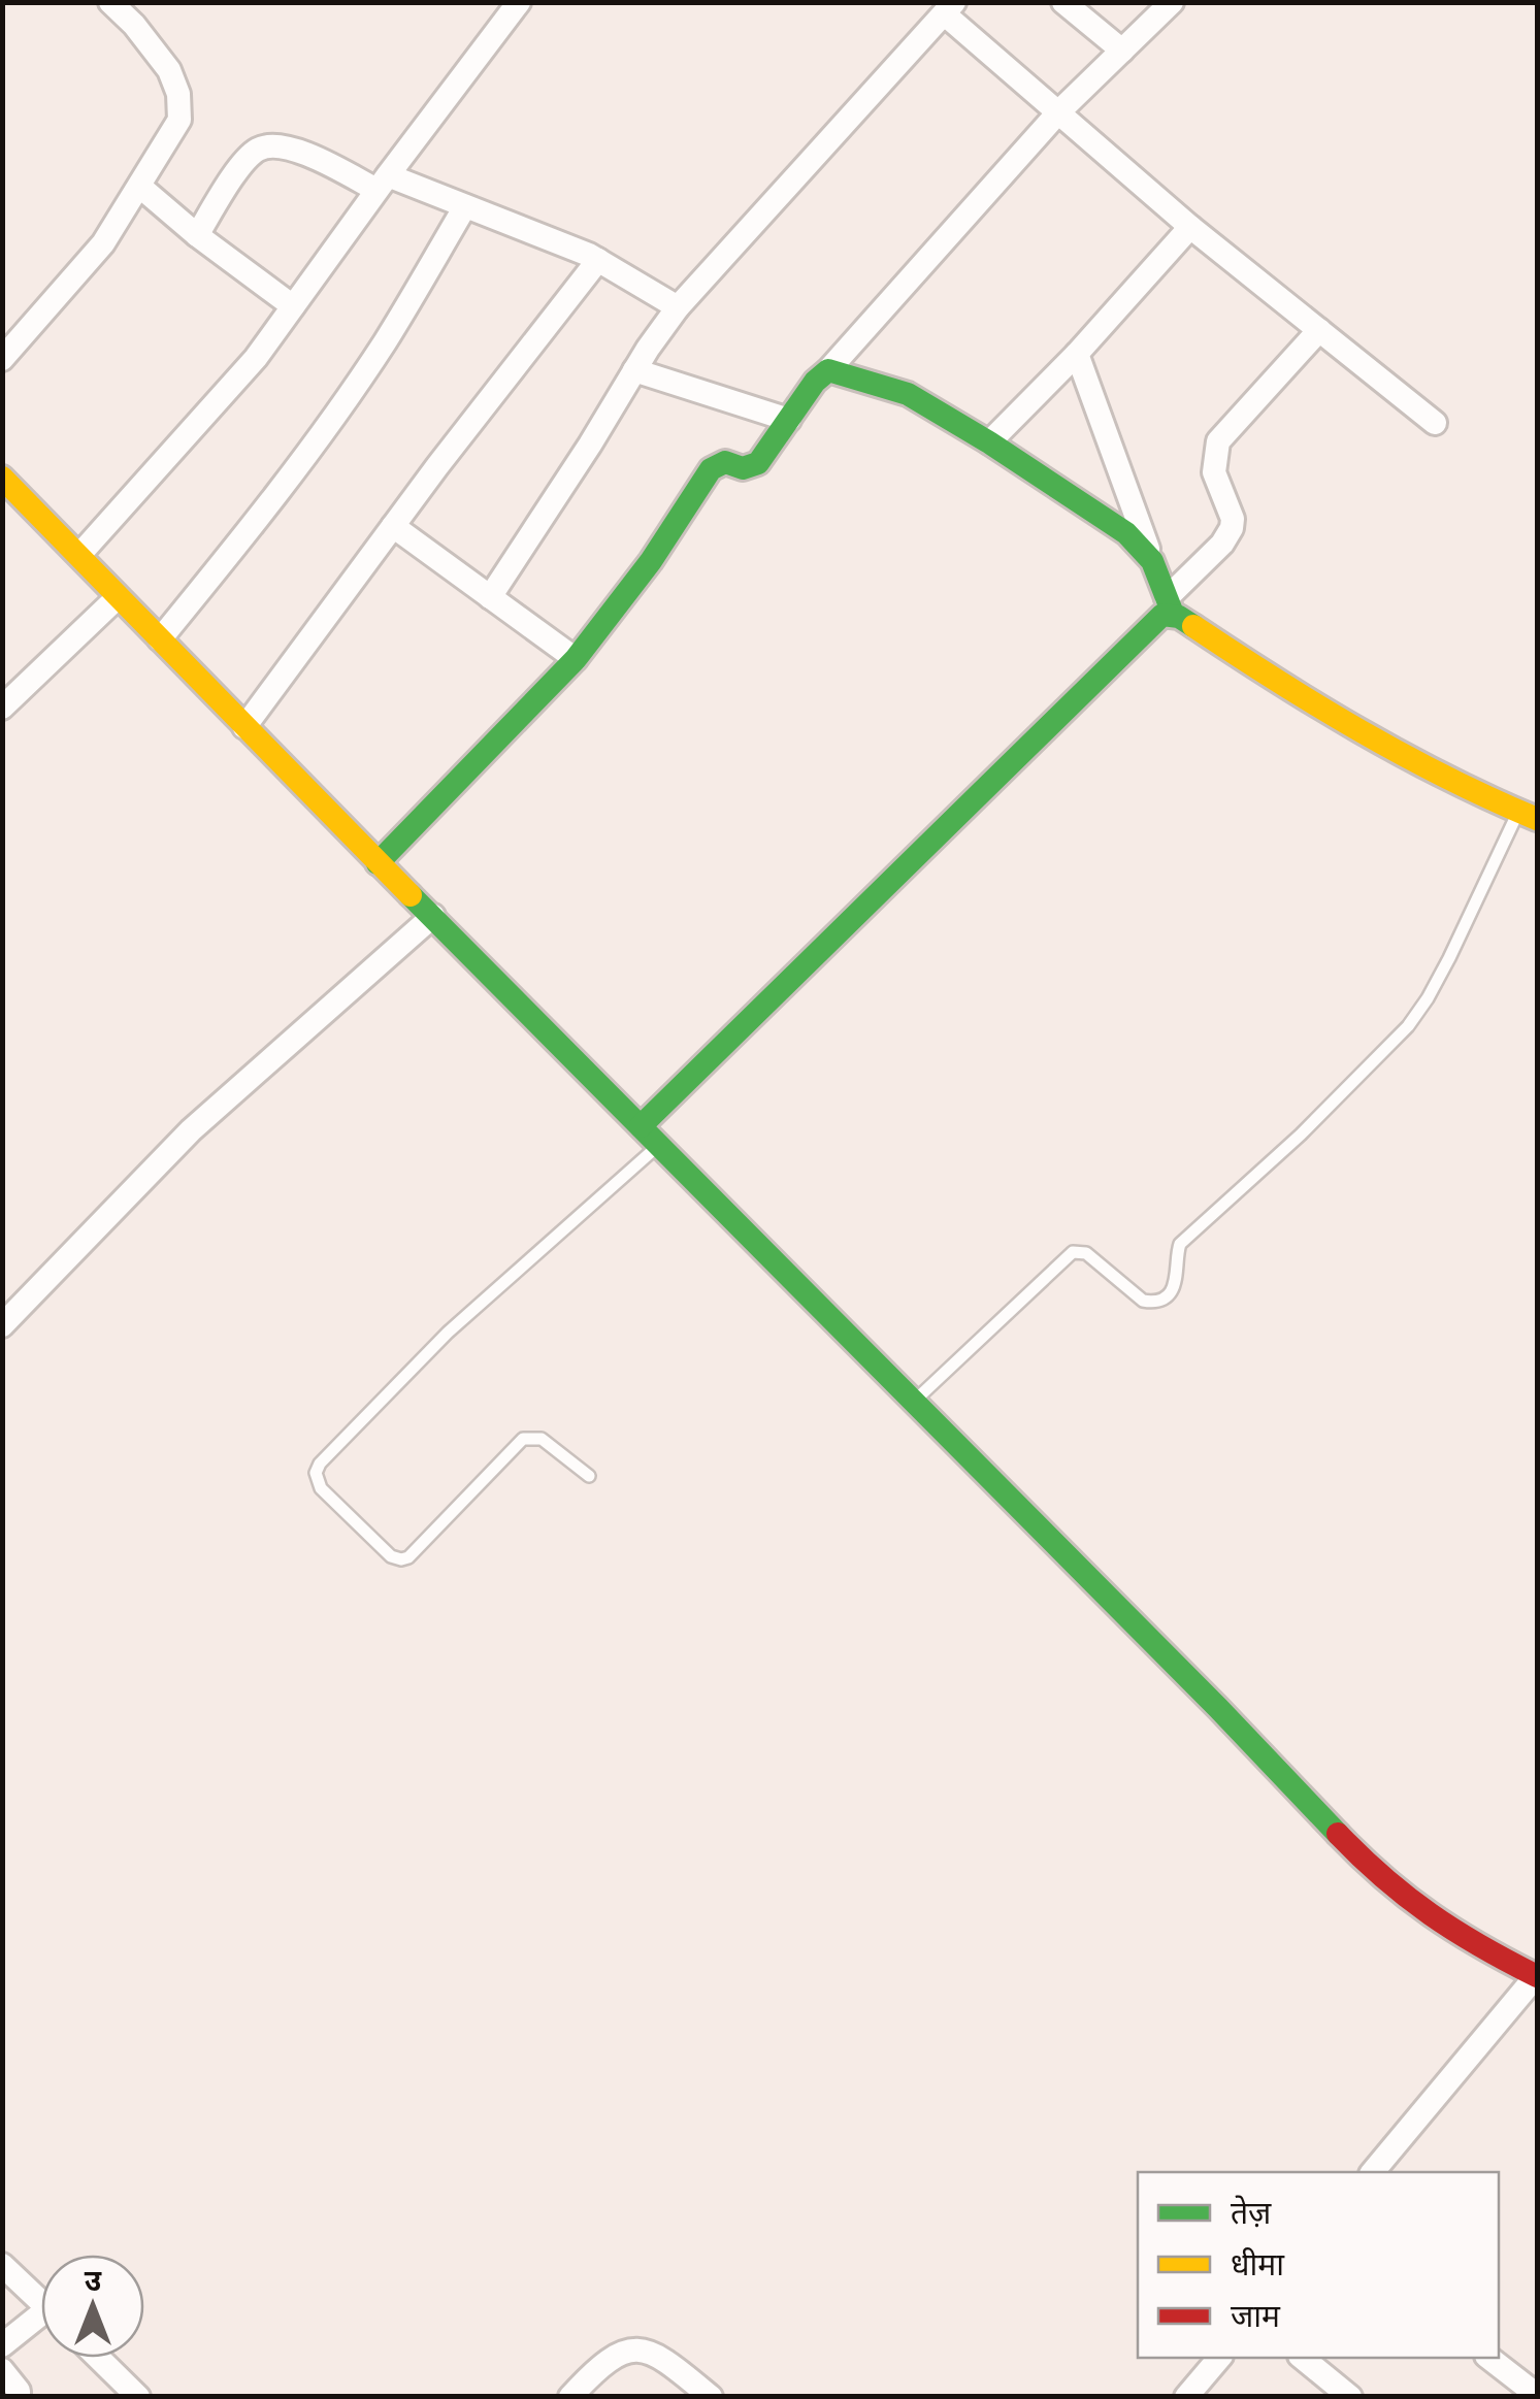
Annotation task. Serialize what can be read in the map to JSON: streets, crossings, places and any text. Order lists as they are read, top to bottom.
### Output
{
  "legend": ["तेज़", "धीमा", "जाम"],
  "north": "top"
}
